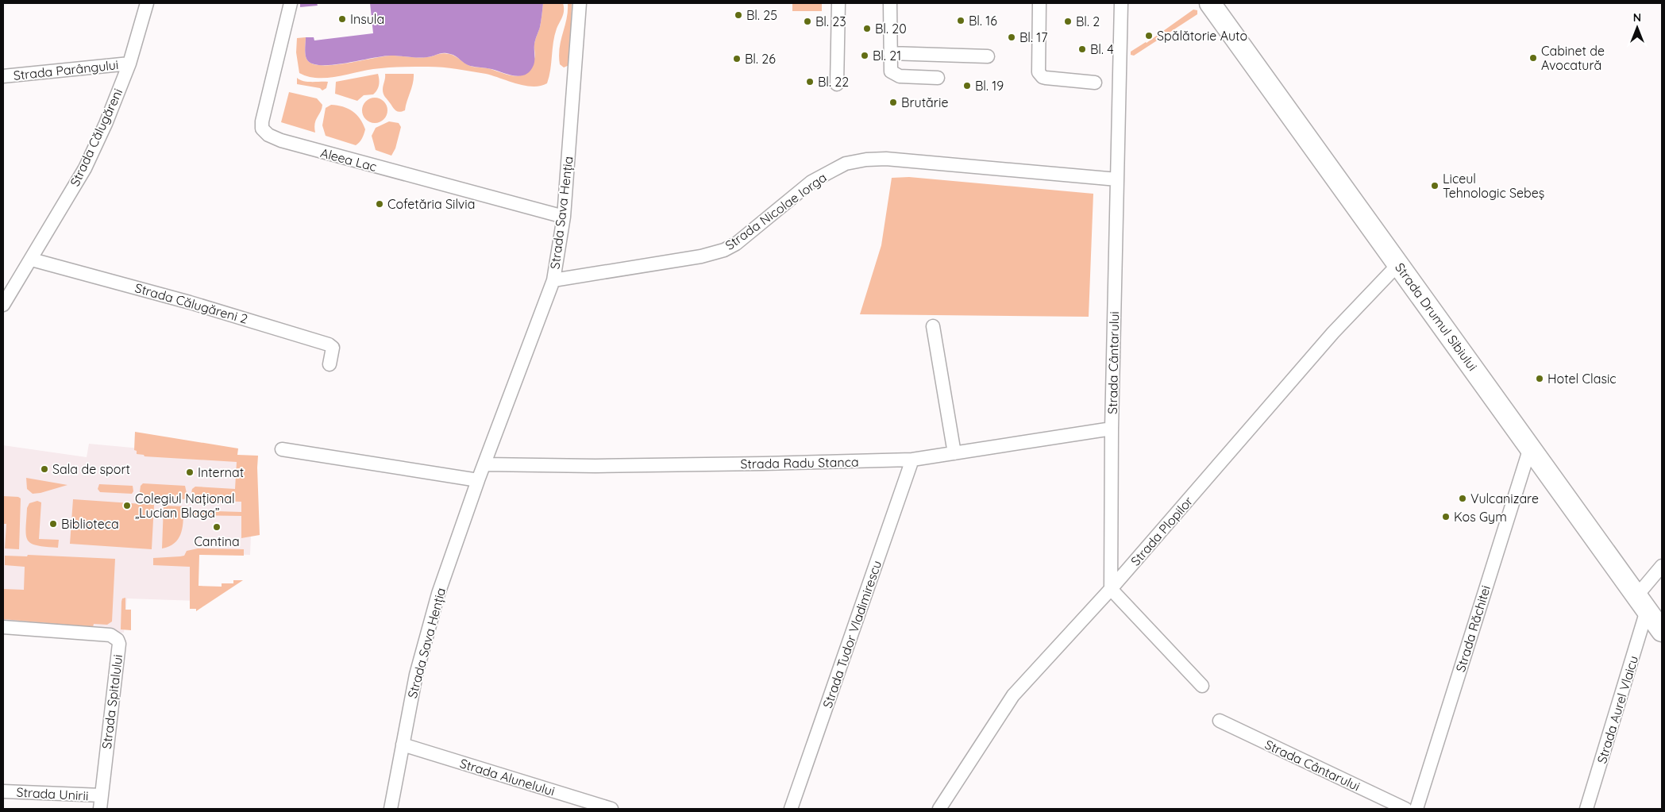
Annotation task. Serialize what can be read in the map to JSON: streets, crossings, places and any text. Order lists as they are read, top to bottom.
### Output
{
  "streets": {
    "main road": ["Strada Drumul Sibiului"],
    "street": [
      "Strada Parângului",
      "Strada Călugăreni",
      "Aleea Lac",
      "Strada Nicolae Iorga",
      "Strada Sava Henția",
      "Strada Călugăreni 2",
      "Strada Cântarului",
      "Strada Radu Stanca",
      "Strada Plopilor",
      "Strada Răchitei",
      "Strada Tudor Vladimirescu",
      "Strada Spitalului",
      "Strada Aurel Vlaicu",
      "Strada Alunelului",
      "Strada Unirii"
    ]
  },
  "crossings": [
    ["Strada Parângului", "Strada Călugăreni"],
    ["Strada Călugăreni", "Strada Călugăreni 2"],
    ["Aleea Lac", "Strada Sava Henția"],
    ["Strada Nicolae Iorga", "Strada Sava Henția"],
    ["Strada Nicolae Iorga", "Strada Cântarului"],
    ["Strada Sava Henția", "Strada Radu Stanca"],
    ["Strada Sava Henția", "Strada Alunelului"],
    ["Strada Drumul Sibiului", "Strada Plopilor"],
    ["Strada Drumul Sibiului", "Strada Răchitei"],
    ["Strada Drumul Sibiului", "Strada Aurel Vlaicu"],
    ["Strada Cântarului", "Strada Radu Stanca"],
    ["Strada Cântarului", "Strada Plopilor"],
    ["Strada Radu Stanca", "Strada Tudor Vladimirescu"],
    ["Strada Spitalului", "Strada Unirii"]
  ],
  "places": [
    "Bl. 25",
    "Insula",
    "Bl. 16",
    "Bl. 23",
    "Bl. 2",
    "Bl. 20",
    "Spălătorie Auto",
    "Bl. 17",
    "Bl. 4",
    "Bl. 21",
    "Cabinet de Avocatură",
    "Bl. 26",
    "Bl. 22",
    "Bl. 19",
    "Brutărie",
    "Liceul Tehnologic Sebeș",
    "Cofetăria Silvia",
    "Hotel Clasic",
    "Sala de sport",
    "Internat",
    "Vulcanizare",
    "Colegiul Național „Lucian Blaga”",
    "Kos Gym",
    "Biblioteca",
    "Cantina"
  ],
  "north": "top"
}
